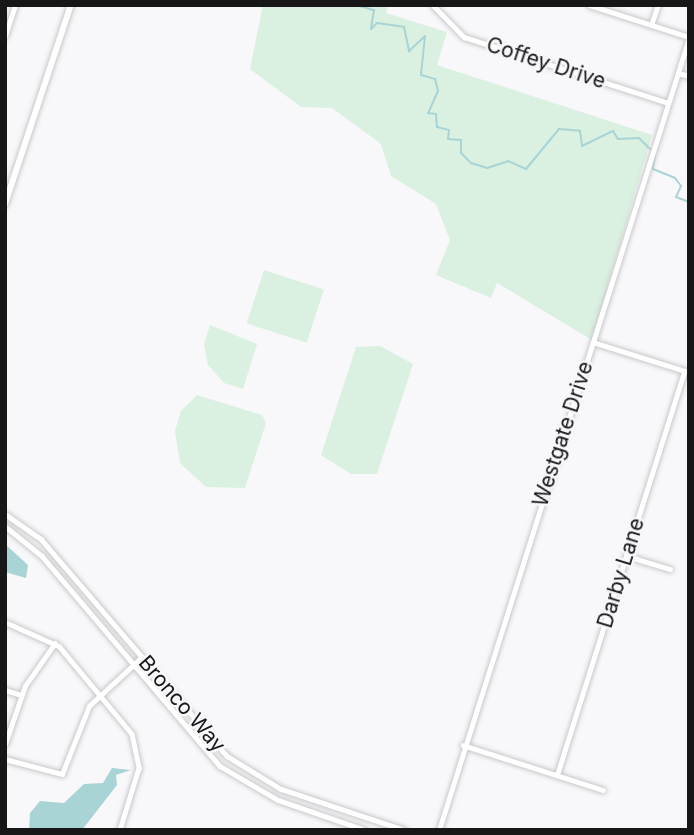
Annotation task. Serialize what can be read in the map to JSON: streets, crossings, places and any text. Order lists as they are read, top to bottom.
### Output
{
  "streets": {
    "street": [
      "Coffey Drive",
      "Westgate Drive",
      "Darby Lane",
      "Bronco Way"
    ]
  },
  "crossings": [
    ["Coffey Drive", "Westgate Drive"]
  ]
}
